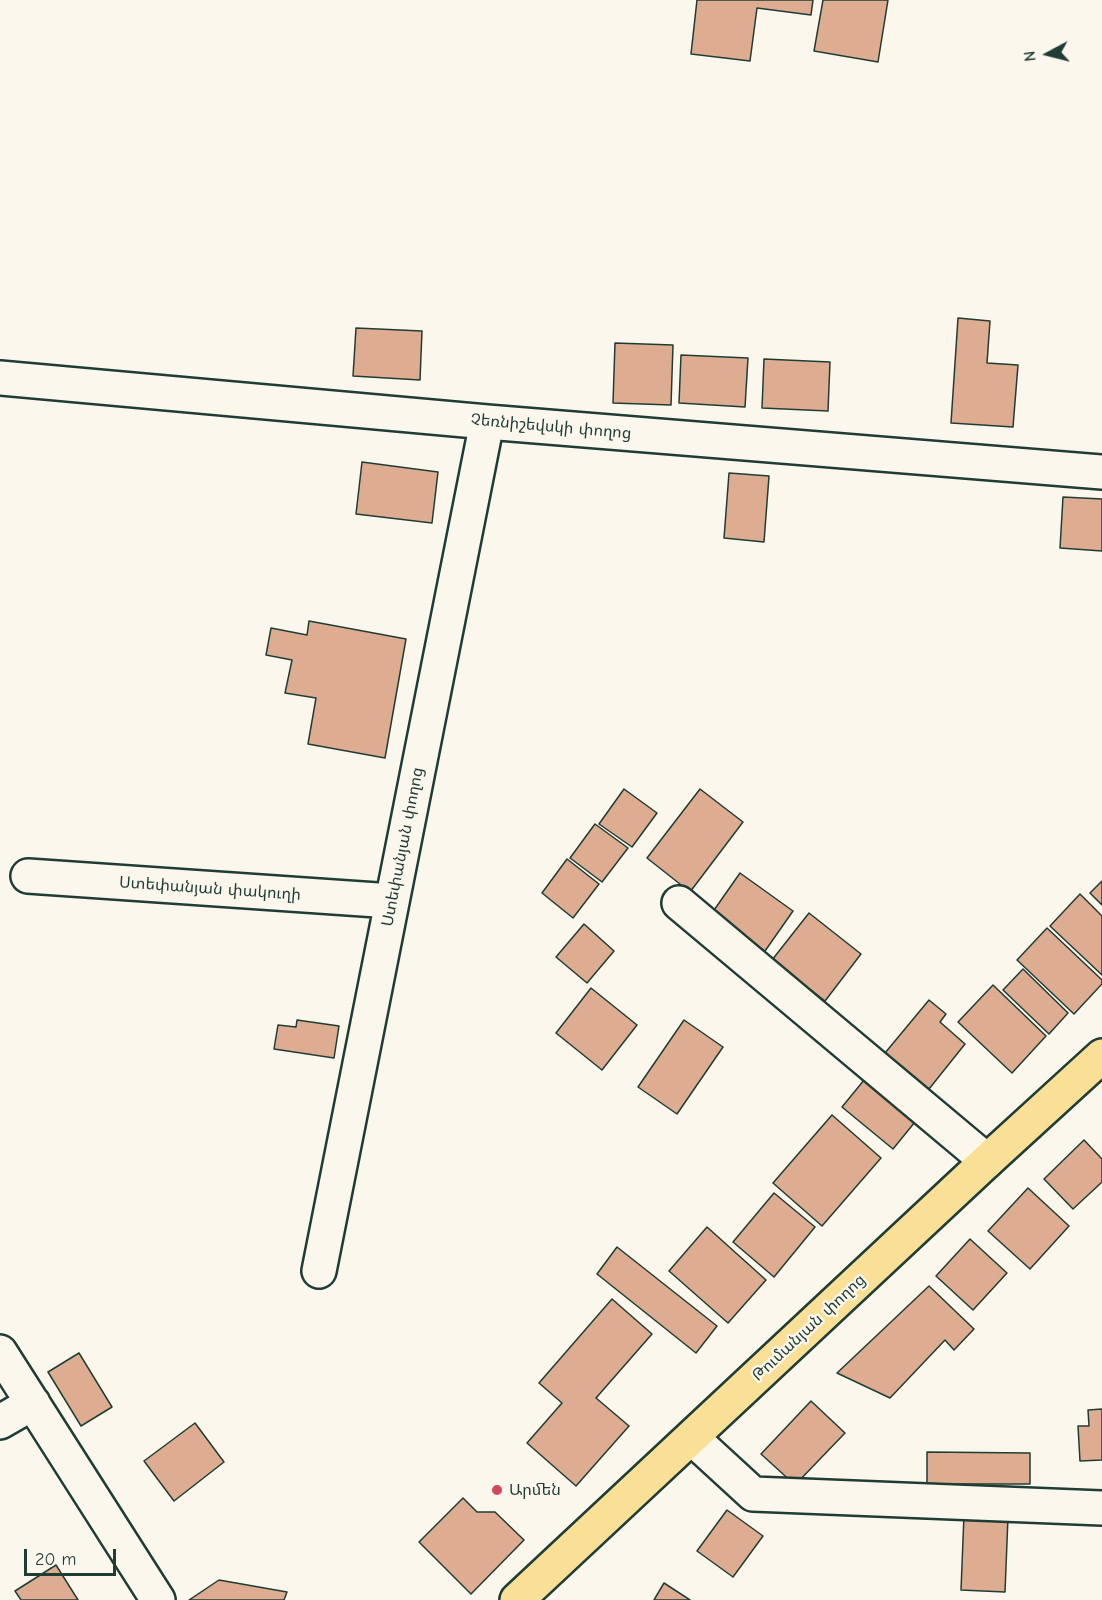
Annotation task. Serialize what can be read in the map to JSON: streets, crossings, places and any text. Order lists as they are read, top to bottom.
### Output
{
  "streets": {
    "main road": ["Թումանյան փողոց"],
    "street": ["Չեռնիշեվսկի փողոց", "Ստեփանյան փողոց", "Ստեփանյան փակուղի"]
  },
  "crossings": [
    ["Չեռնիշեվսկի փողոց", "Ստեփանյան փողոց"],
    ["Ստեփանյան փողոց", "Ստեփանյան փակուղի"]
  ],
  "places": ["Արմեն"],
  "scale_bar": "20 m",
  "north": "left"
}
